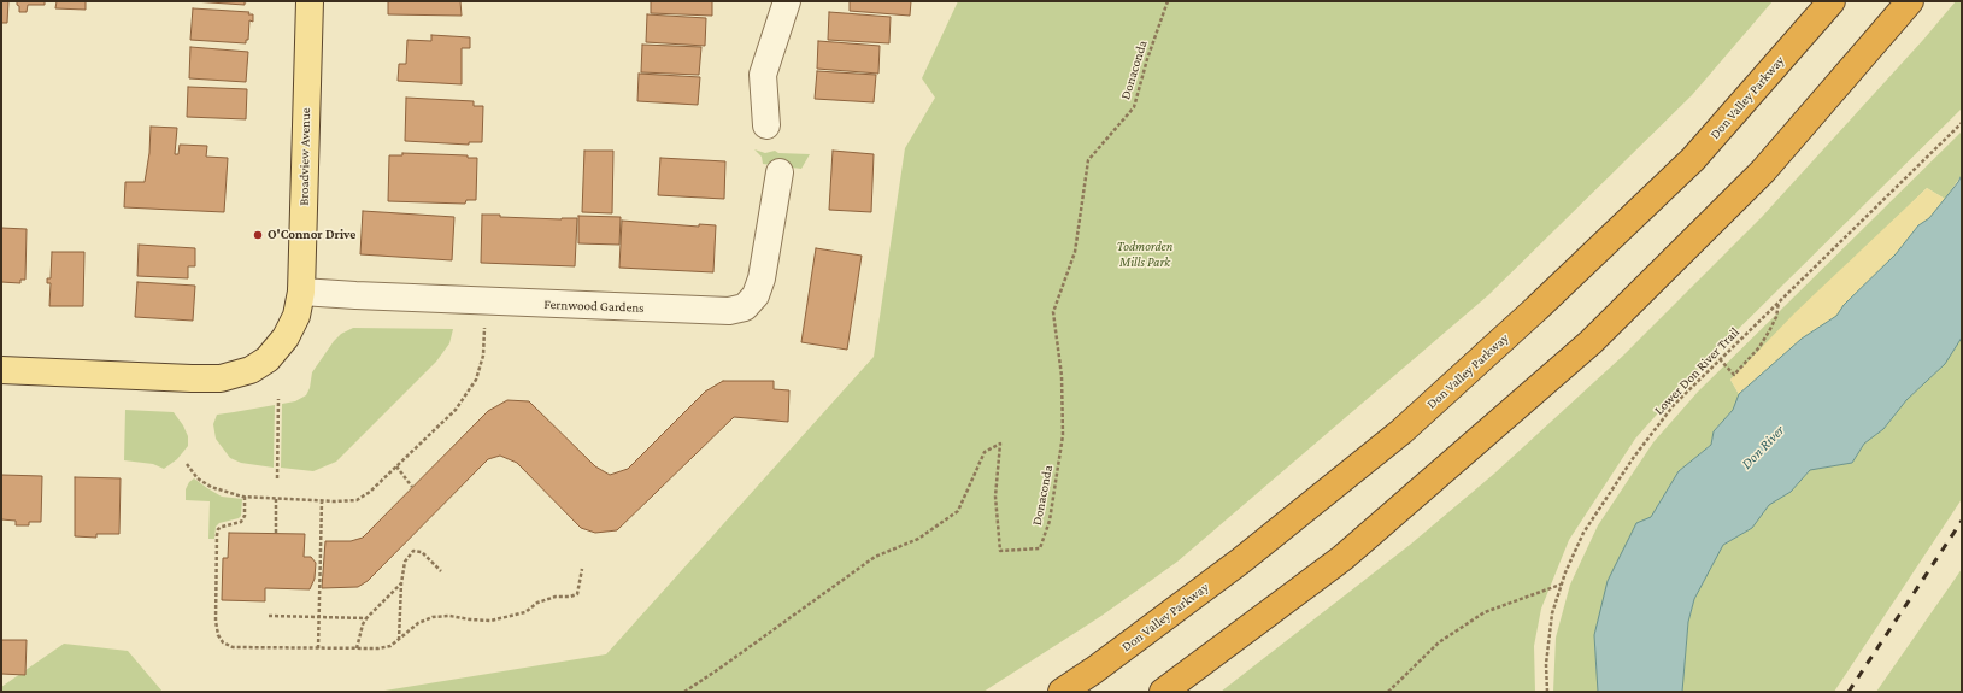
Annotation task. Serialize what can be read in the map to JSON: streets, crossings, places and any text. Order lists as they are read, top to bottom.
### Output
{
  "streets": {
    "highway": ["Don Valley Parkway"],
    "main road": ["Broadview Avenue"],
    "street": ["Fernwood Gardens"],
    "path": ["Donaconda", "Lower Don River Trail"]
  },
  "crossings": [
    ["Broadview Avenue", "Fernwood Gardens"]
  ],
  "water": ["Don River"],
  "parks": ["Todmorden Mills Park"],
  "places": ["O'Connor Drive"]
}
